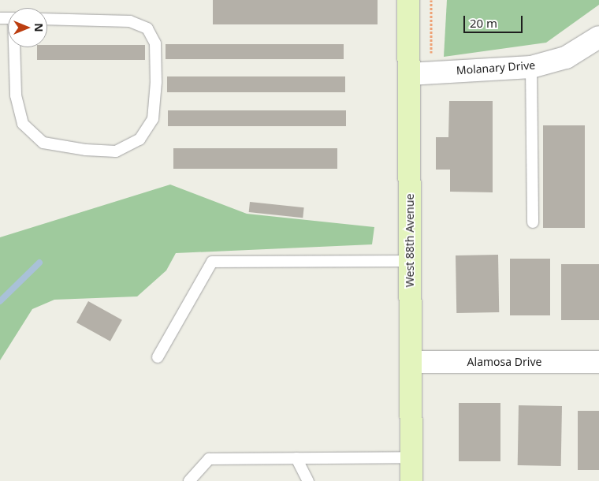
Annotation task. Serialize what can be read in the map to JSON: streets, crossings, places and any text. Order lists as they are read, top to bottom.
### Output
{
  "streets": {
    "street": ["Molanary Drive", "West 88th Avenue", "Alamosa Drive"]
  },
  "crossings": [
    ["Molanary Drive", "West 88th Avenue"],
    ["West 88th Avenue", "Alamosa Drive"]
  ],
  "scale_bar": "20 m",
  "north": "right"
}
